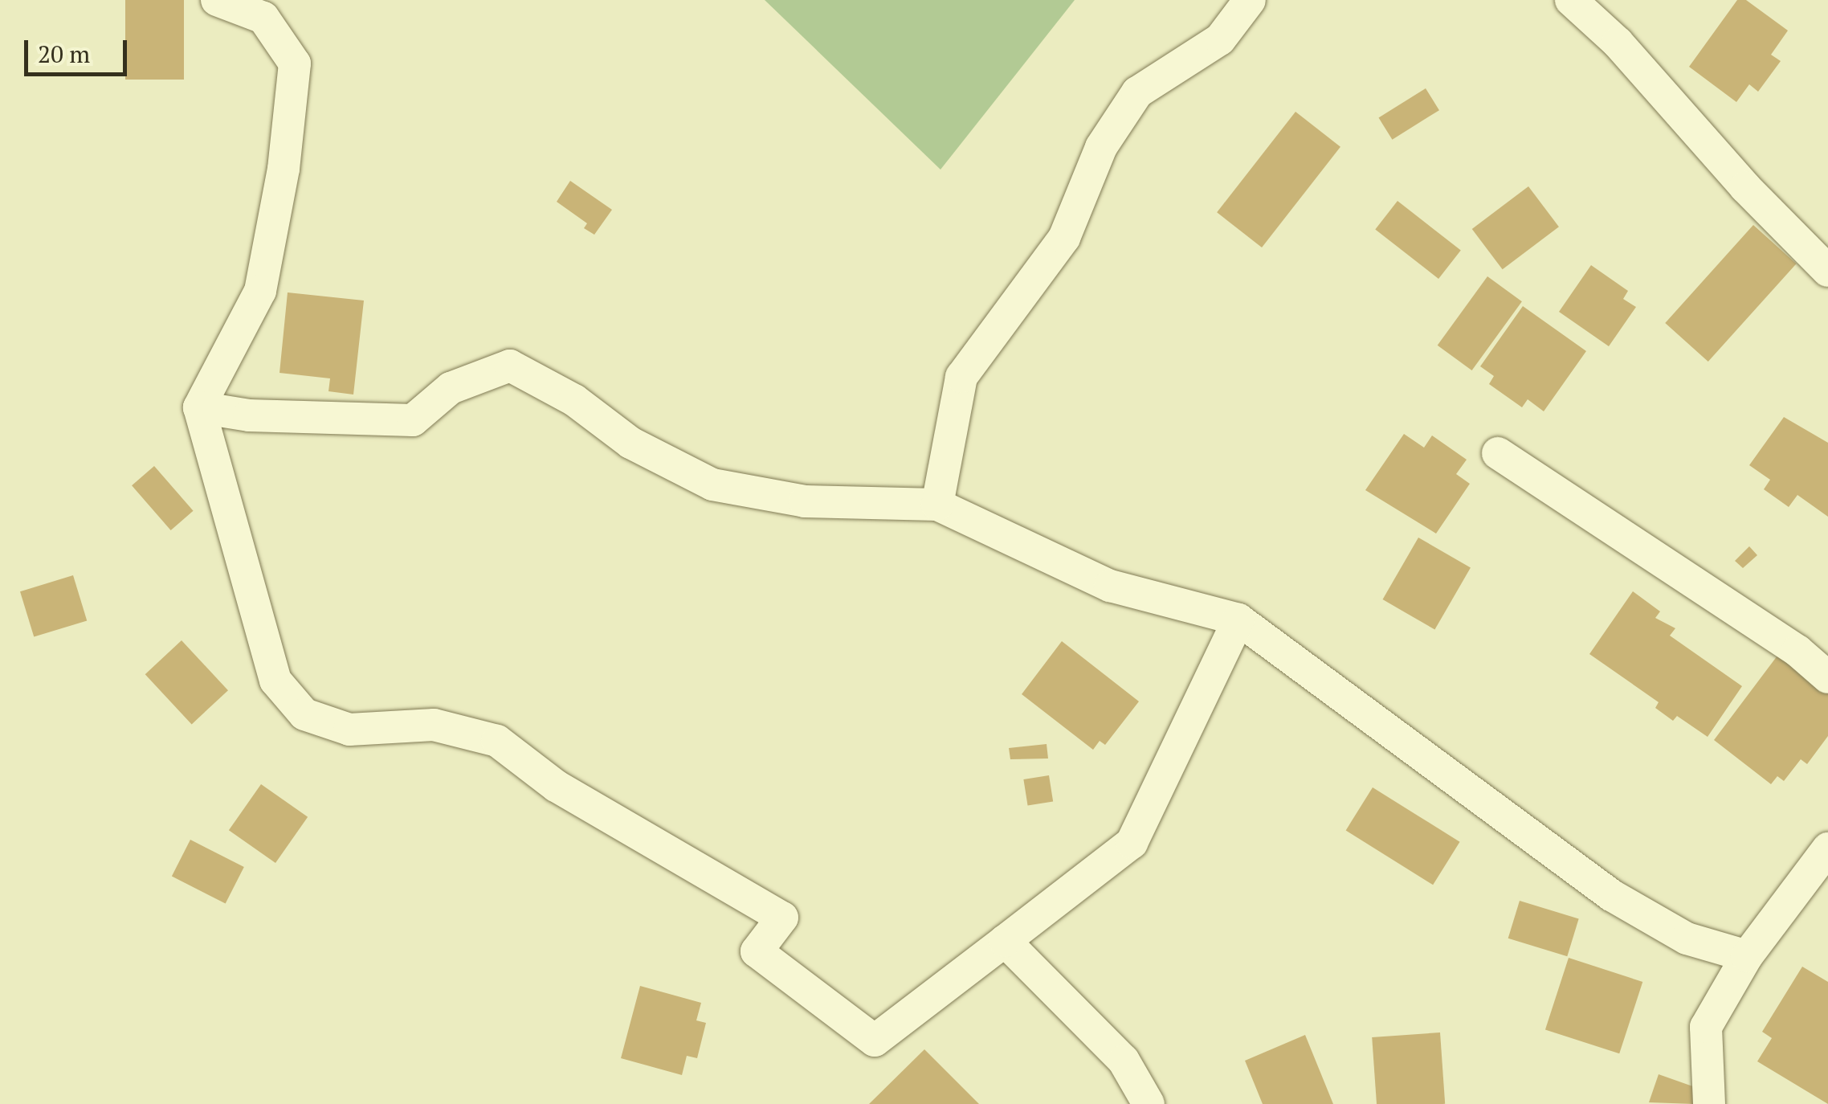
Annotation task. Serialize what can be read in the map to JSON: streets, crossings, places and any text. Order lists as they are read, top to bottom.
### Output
{
  "scale_bar": "20 m"
}
